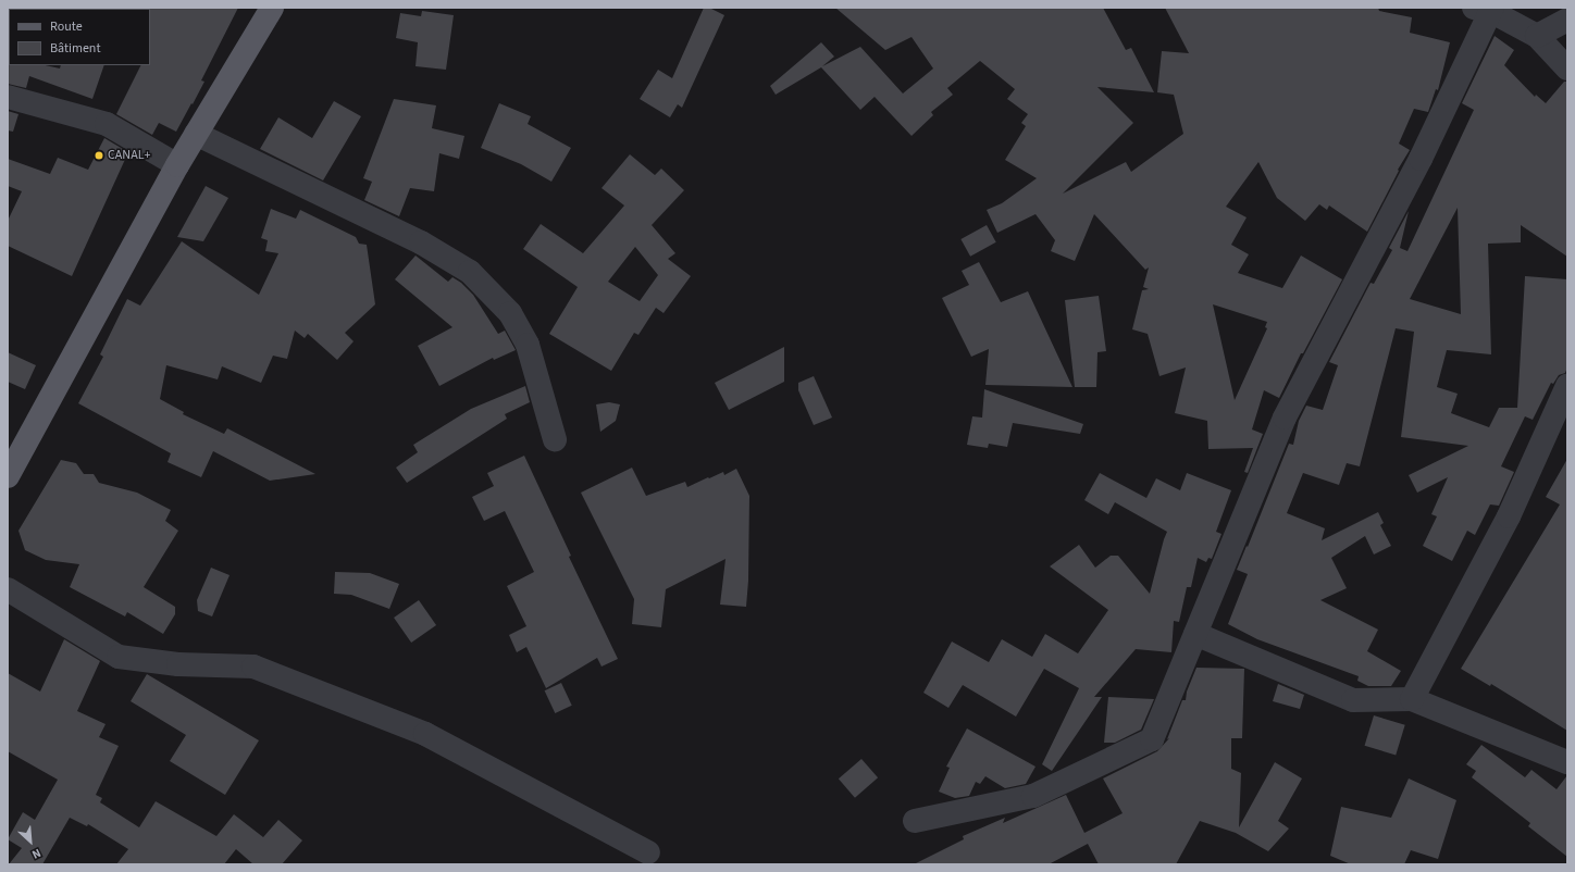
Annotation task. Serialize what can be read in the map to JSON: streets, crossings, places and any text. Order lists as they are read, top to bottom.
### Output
{
  "places": ["CANAL+"],
  "legend": ["Route", "Bâtiment"],
  "north": "bottom right"
}
